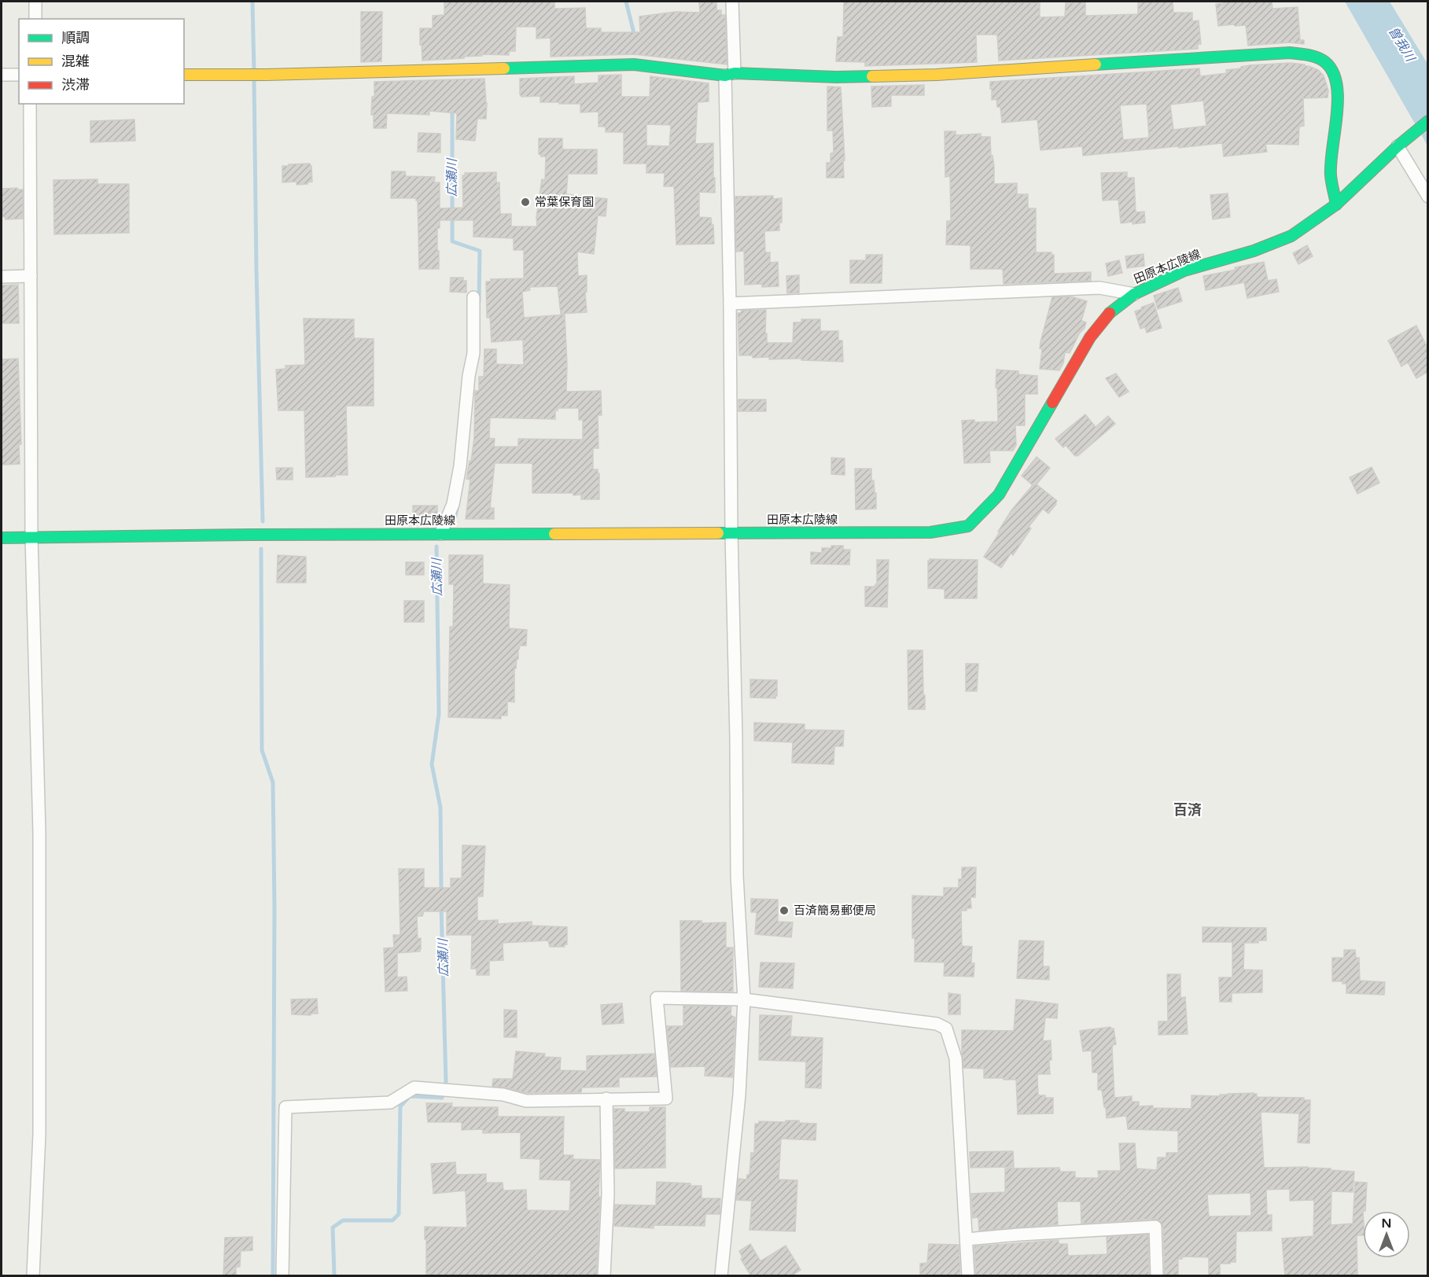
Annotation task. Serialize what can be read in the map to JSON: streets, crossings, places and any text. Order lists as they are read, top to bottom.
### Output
{
  "streets": {
    "main road": ["田原本広陵線"]
  },
  "districts": ["百済"],
  "water": ["曽我川", "広瀬川"],
  "places": ["常葉保育園", "百済簡易郵便局"],
  "legend": ["順調", "混雑", "渋滞"],
  "north": "top"
}
